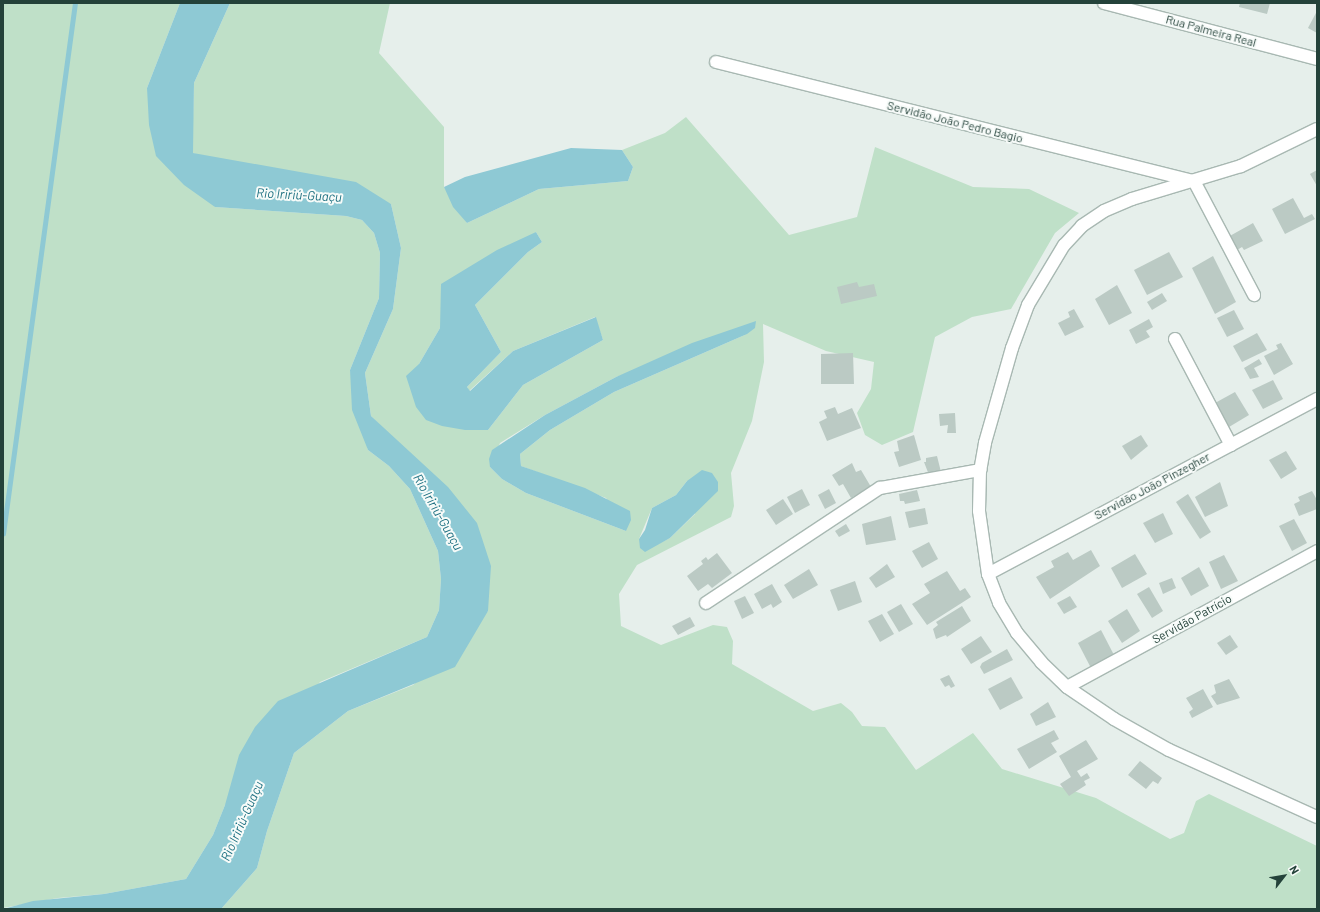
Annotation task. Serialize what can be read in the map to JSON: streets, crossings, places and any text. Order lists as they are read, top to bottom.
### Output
{
  "streets": {
    "street": [
      "Rua Palmeira Real",
      "Servidão João Pedro Bagio",
      "Servidão João Pinzegher",
      "Servidão Patrício"
    ]
  },
  "water": ["Rio Iririú-Guaçu"],
  "north": "top right"
}
